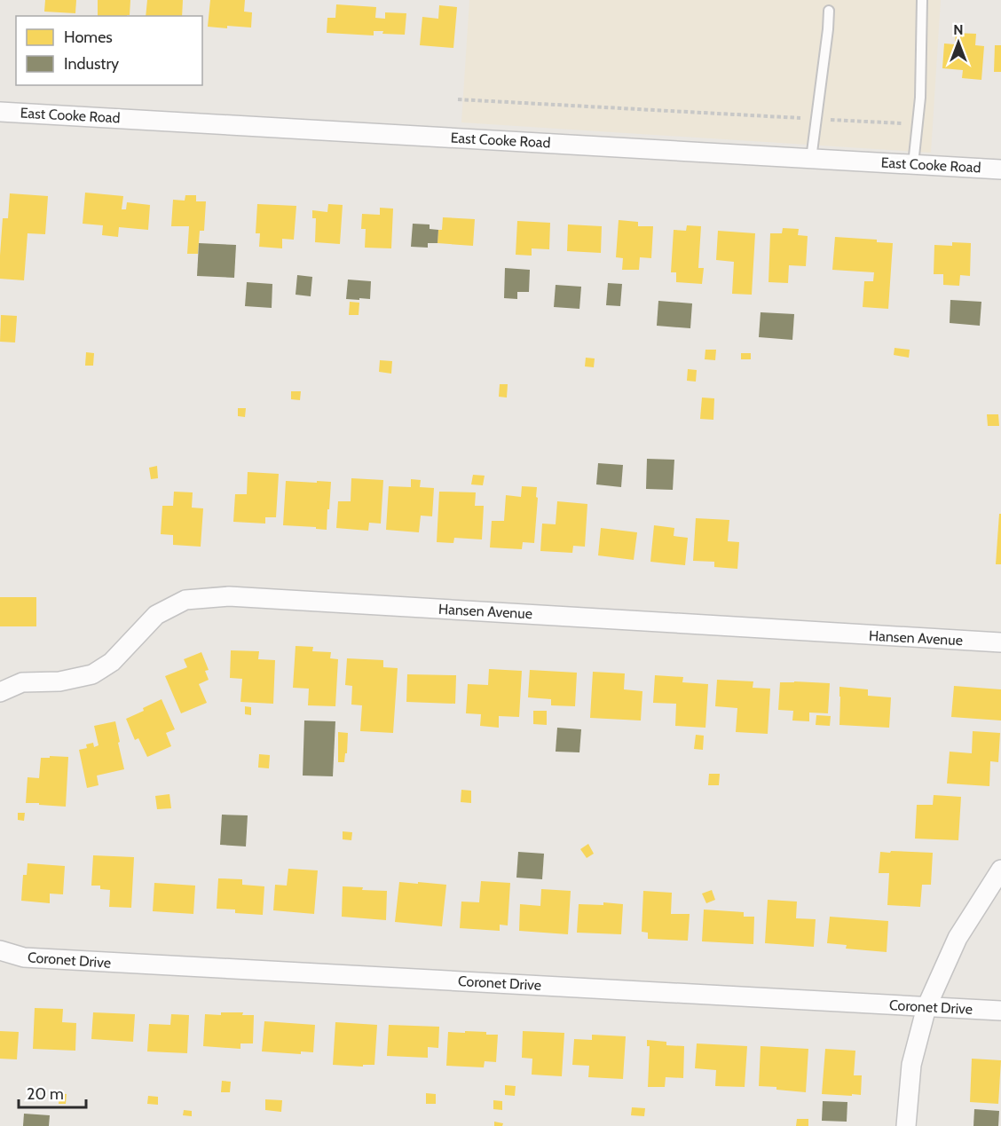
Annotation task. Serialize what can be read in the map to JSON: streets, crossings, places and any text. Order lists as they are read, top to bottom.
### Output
{
  "streets": {
    "street": ["East Cooke Road", "Hansen Avenue", "Coronet Drive"]
  },
  "legend": ["Homes", "Industry"],
  "scale_bar": "20 m",
  "north": "top"
}
